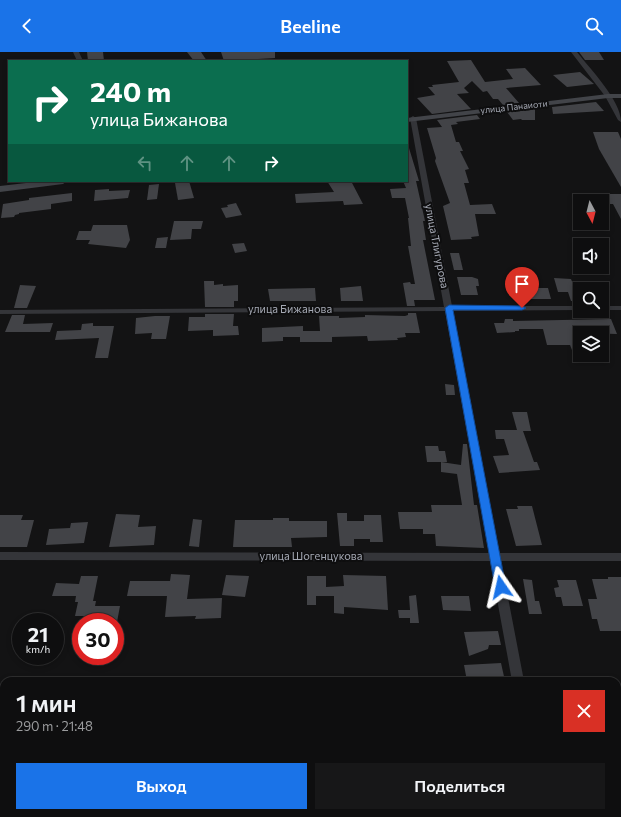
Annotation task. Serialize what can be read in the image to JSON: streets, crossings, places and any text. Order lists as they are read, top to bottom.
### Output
{
  "streets": {
    "street": [
      "улица Панаиоти",
      "улица Тлигурова",
      "улица Бижанова",
      "улица Шогенцукова"
    ]
  },
  "crossings": [
    ["улица Панаиоти", "улица Тлигурова"],
    ["улица Тлигурова", "улица Бижанова"],
    ["улица Тлигурова", "улица Шогенцукова"]
  ],
  "north": "bottom",
  "page": {
    "header": "Beeline",
    "turn": ["240 m", "улица Бижанова"],
    "speed": "21 km/h",
    "limit": "30",
    "heading": ["1 мин", "290 m · 21:48"],
    "buttons": ["Выход", "Поделиться"]
  }
}
